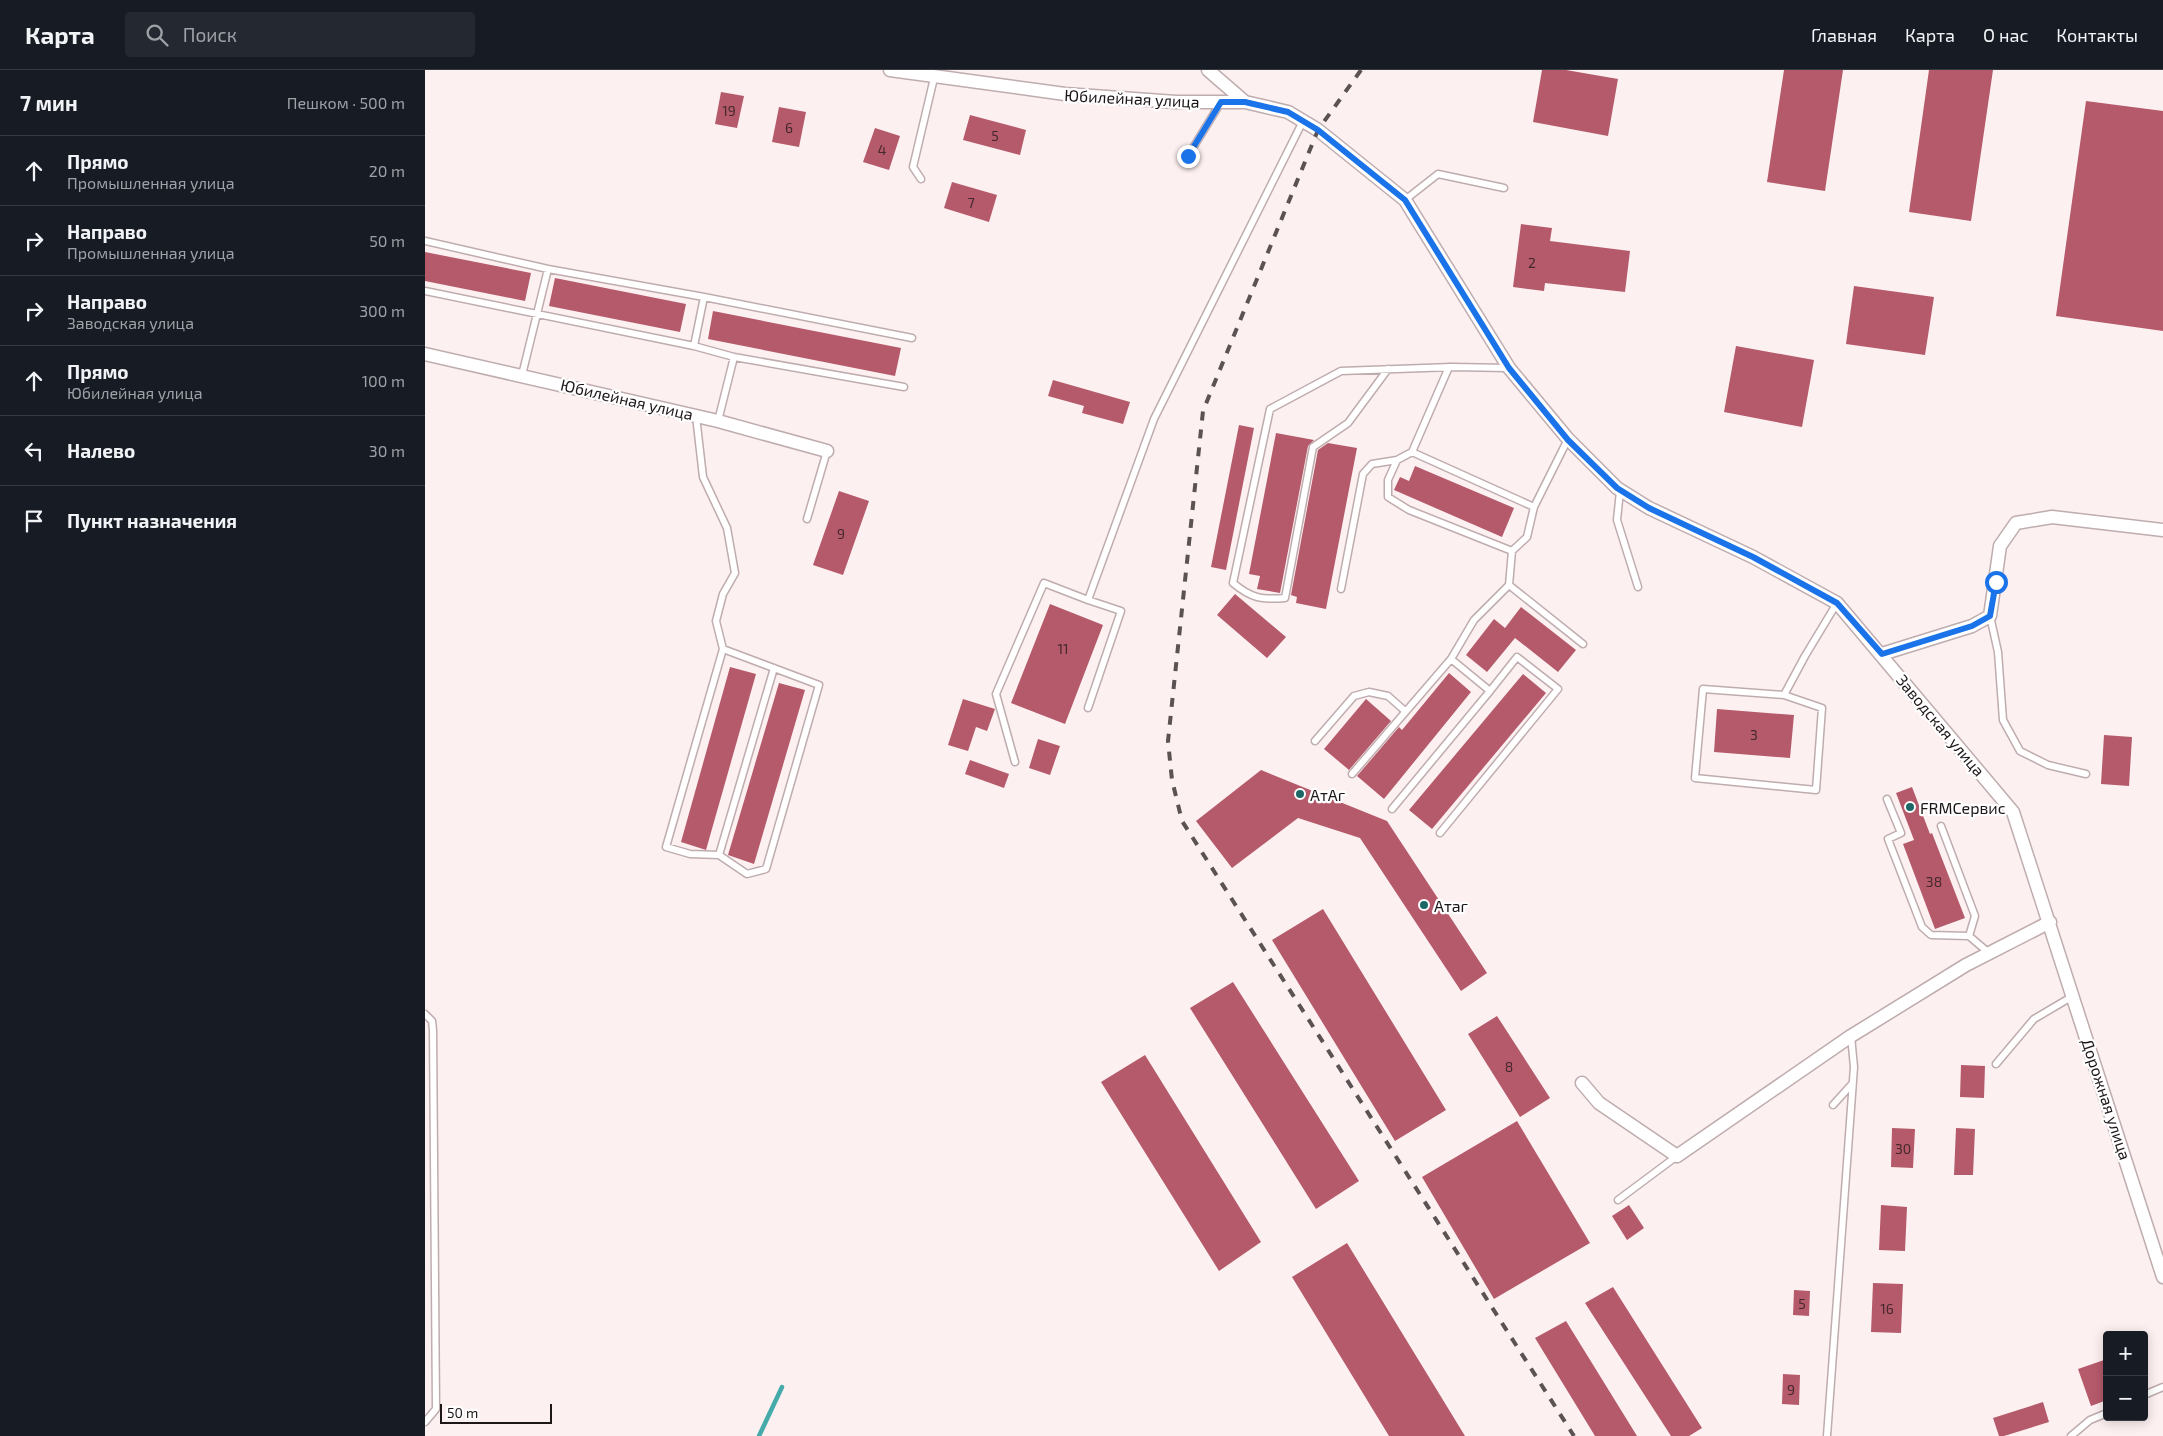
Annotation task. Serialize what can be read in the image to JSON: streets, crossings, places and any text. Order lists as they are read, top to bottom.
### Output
{
  "streets": {
    "street": ["Юбилейная улица", "Заводская улица", "Дорожная улица"]
  },
  "crossings": [
    ["Юбилейная улица", "Заводская улица"],
    ["Заводская улица", "Дорожная улица"]
  ],
  "places": ["АтАг", "FRMСервис", "Атаг"],
  "house_numbers": [
    "19",
    "6",
    "5",
    "4",
    "7",
    "2",
    "9",
    "11",
    "3",
    "38",
    "8",
    "30",
    "5",
    "16",
    "9"
  ],
  "scale_bar": "50 m",
  "page": {
    "header": "Карта",
    "search": "Поиск",
    "nav": [
      "Главная",
      "Карта",
      "О нас",
      "Контакты"
    ],
    "heading": ["7 мин", "Пешком · 500 m"],
    "list": [
      ["Прямо", "Промышленная улица", "20 m"],
      ["Направо", "Промышленная улица", "50 m"],
      ["Направо", "Заводская улица", "300 m"],
      ["Прямо", "Юбилейная улица", "100 m"],
      ["Налево", "30 m"],
      "Пункт назначения"
    ],
    "map_buttons": ["+", "−"],
    "scale": "50 m"
  }
}
